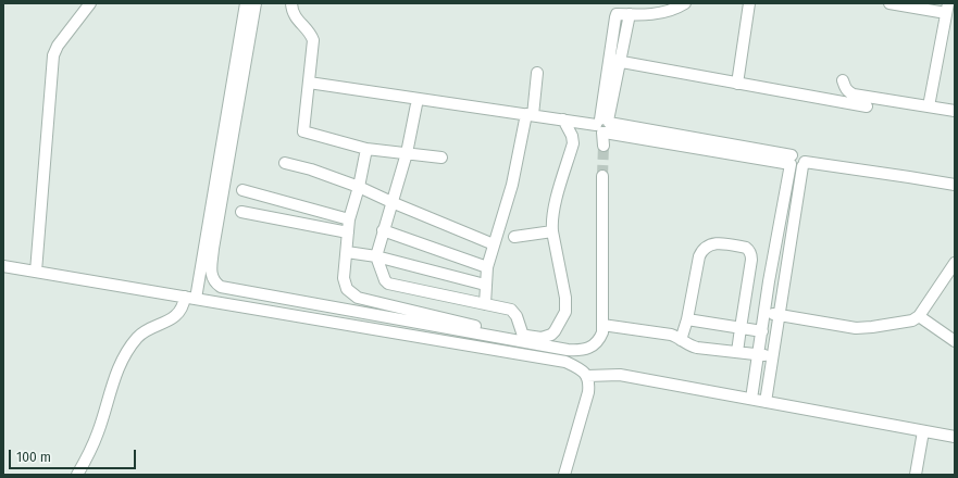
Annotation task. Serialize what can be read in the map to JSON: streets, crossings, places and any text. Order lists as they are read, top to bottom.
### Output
{
  "scale_bar": "100 m"
}
